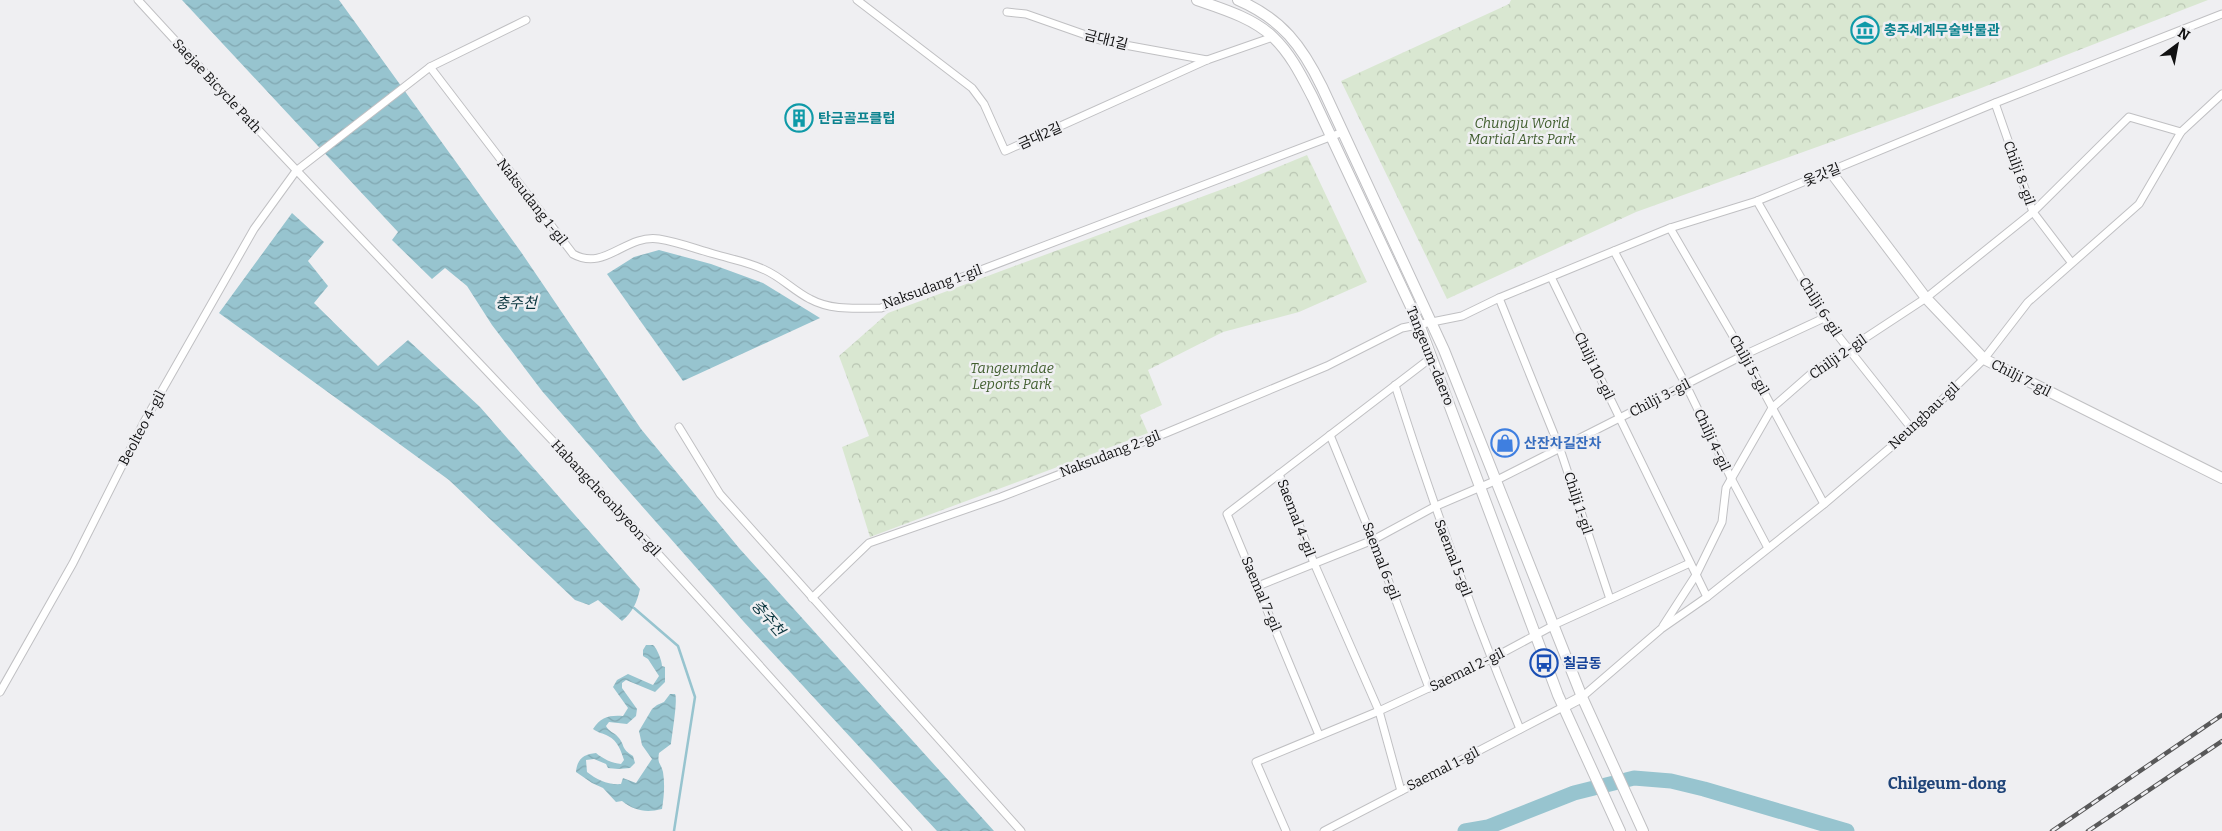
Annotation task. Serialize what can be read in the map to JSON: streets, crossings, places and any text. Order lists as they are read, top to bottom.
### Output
{
  "streets": {
    "main road": ["Tangeum-daero", "Chilji 7-gil"],
    "street": [
      "금대1길",
      "Saejae Bicycle Path",
      "금대2길",
      "Chilji 8-gil",
      "옻갓길",
      "Naksudang 1-gil",
      "Chilji 6-gil",
      "Chilji 2-gil",
      "Chilji 5-gil",
      "Chilji 10-gil",
      "Chilji 3-gil",
      "Neungbau-gil",
      "Beolteo 4-gil",
      "Chilji 4-gil",
      "Naksudang 2-gil",
      "Habangcheonbyeon-gil",
      "Chilji 1-gil",
      "Saemal 4-gil",
      "Saemal 5-gil",
      "Saemal 6-gil",
      "Saemal 7-gil",
      "Saemal 2-gil",
      "Saemal 1-gil"
    ]
  },
  "crossings": [
    ["금대1길", "금대2길"],
    ["Saejae Bicycle Path", "Beolteo 4-gil"],
    ["Saejae Bicycle Path", "Habangcheonbyeon-gil"],
    ["금대2길", "Tangeum-daero"],
    ["Chilji 8-gil", "옻갓길"],
    ["Chilji 8-gil", "Chilji 2-gil"],
    ["Chilji 8-gil", "Neungbau-gil"],
    ["옻갓길", "Chilji 6-gil"],
    ["옻갓길", "Tangeum-daero"],
    ["옻갓길", "Chilji 5-gil"],
    ["옻갓길", "Chilji 10-gil"],
    ["옻갓길", "Chilji 7-gil"],
    ["옻갓길", "Chilji 4-gil"],
    ["옻갓길", "Naksudang 2-gil"],
    ["옻갓길", "Chilji 1-gil"],
    ["Naksudang 1-gil", "Tangeum-daero"],
    ["Naksudang 1-gil", "Beolteo 4-gil"],
    ["Chilji 6-gil", "Chilji 2-gil"],
    ["Chilji 6-gil", "Chilji 3-gil"],
    ["Chilji 6-gil", "Neungbau-gil"],
    ["Tangeum-daero", "Chilji 3-gil"],
    ["Tangeum-daero", "Neungbau-gil"],
    ["Tangeum-daero", "Naksudang 2-gil"],
    ["Tangeum-daero", "Saemal 4-gil"],
    ["Tangeum-daero", "Saemal 2-gil"],
    ["Tangeum-daero", "Saemal 1-gil"],
    ["Chilji 2-gil", "Chilji 5-gil"],
    ["Chilji 2-gil", "Chilji 7-gil"],
    ["Chilji 2-gil", "Neungbau-gil"],
    ["Chilji 2-gil", "Chilji 4-gil"],
    ["Chilji 5-gil", "Chilji 3-gil"],
    ["Chilji 5-gil", "Neungbau-gil"],
    ["Chilji 10-gil", "Chilji 3-gil"],
    ["Chilji 7-gil", "Neungbau-gil"],
    ["Chilji 3-gil", "Chilji 4-gil"],
    ["Chilji 3-gil", "Chilji 1-gil"],
    ["Chilji 3-gil", "Saemal 4-gil"],
    ["Chilji 3-gil", "Saemal 5-gil"],
    ["Chilji 3-gil", "Saemal 6-gil"],
    ["Chilji 3-gil", "Saemal 7-gil"],
    ["Neungbau-gil", "Chilji 4-gil"],
    ["Beolteo 4-gil", "Habangcheonbyeon-gil"],
    ["Saemal 4-gil", "Saemal 5-gil"],
    ["Saemal 4-gil", "Saemal 6-gil"],
    ["Saemal 4-gil", "Saemal 7-gil"],
    ["Saemal 4-gil", "Saemal 2-gil"],
    ["Saemal 4-gil", "Saemal 1-gil"],
    ["Saemal 5-gil", "Saemal 2-gil"],
    ["Saemal 5-gil", "Saemal 1-gil"],
    ["Saemal 6-gil", "Saemal 2-gil"],
    ["Saemal 7-gil", "Saemal 2-gil"]
  ],
  "districts": ["Chilgeum-dong"],
  "water": ["충주천"],
  "parks": ["Chungju World Martial Arts Park", "Tangeumdae Leports Park"],
  "places": {
    "museum": ["충주세계무술박물관"],
    "building": ["탄금골프클럽"],
    "shop": ["산잔차길잔차"],
    "bus stop": ["칠금동"]
  },
  "north": "top right"
}
